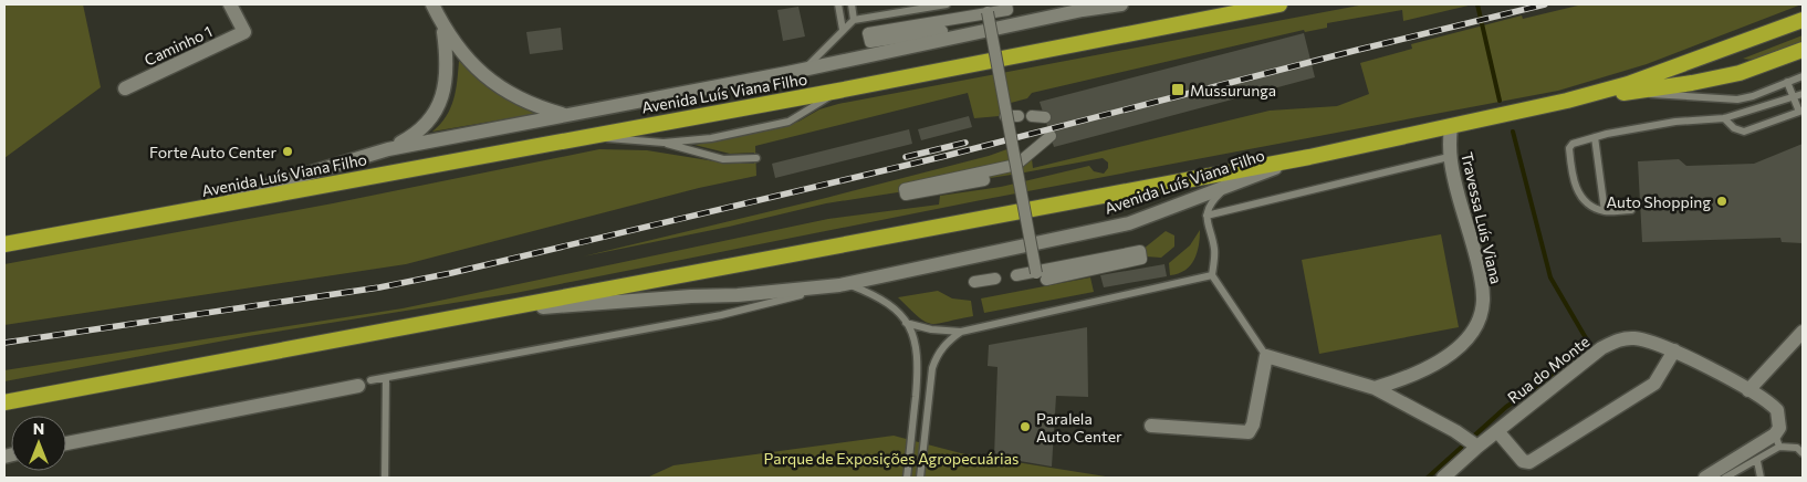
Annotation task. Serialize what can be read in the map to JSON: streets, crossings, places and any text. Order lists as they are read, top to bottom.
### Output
{
  "streets": {
    "highway": ["Avenida Luís Viana Filho"],
    "main road": ["Caminho 1", "Travessa Luís Viana", "Rua do Monte"]
  },
  "crossings": [
    ["Avenida Luís Viana Filho", "Travessa Luís Viana"]
  ],
  "parks": ["Parque de Exposições Agropecuárias"],
  "places": {
    "transit": ["Mussurunga"],
    "other": ["Forte Auto Center", "Auto Shopping", "Paralela Auto Center"]
  },
  "north": "top"
}
